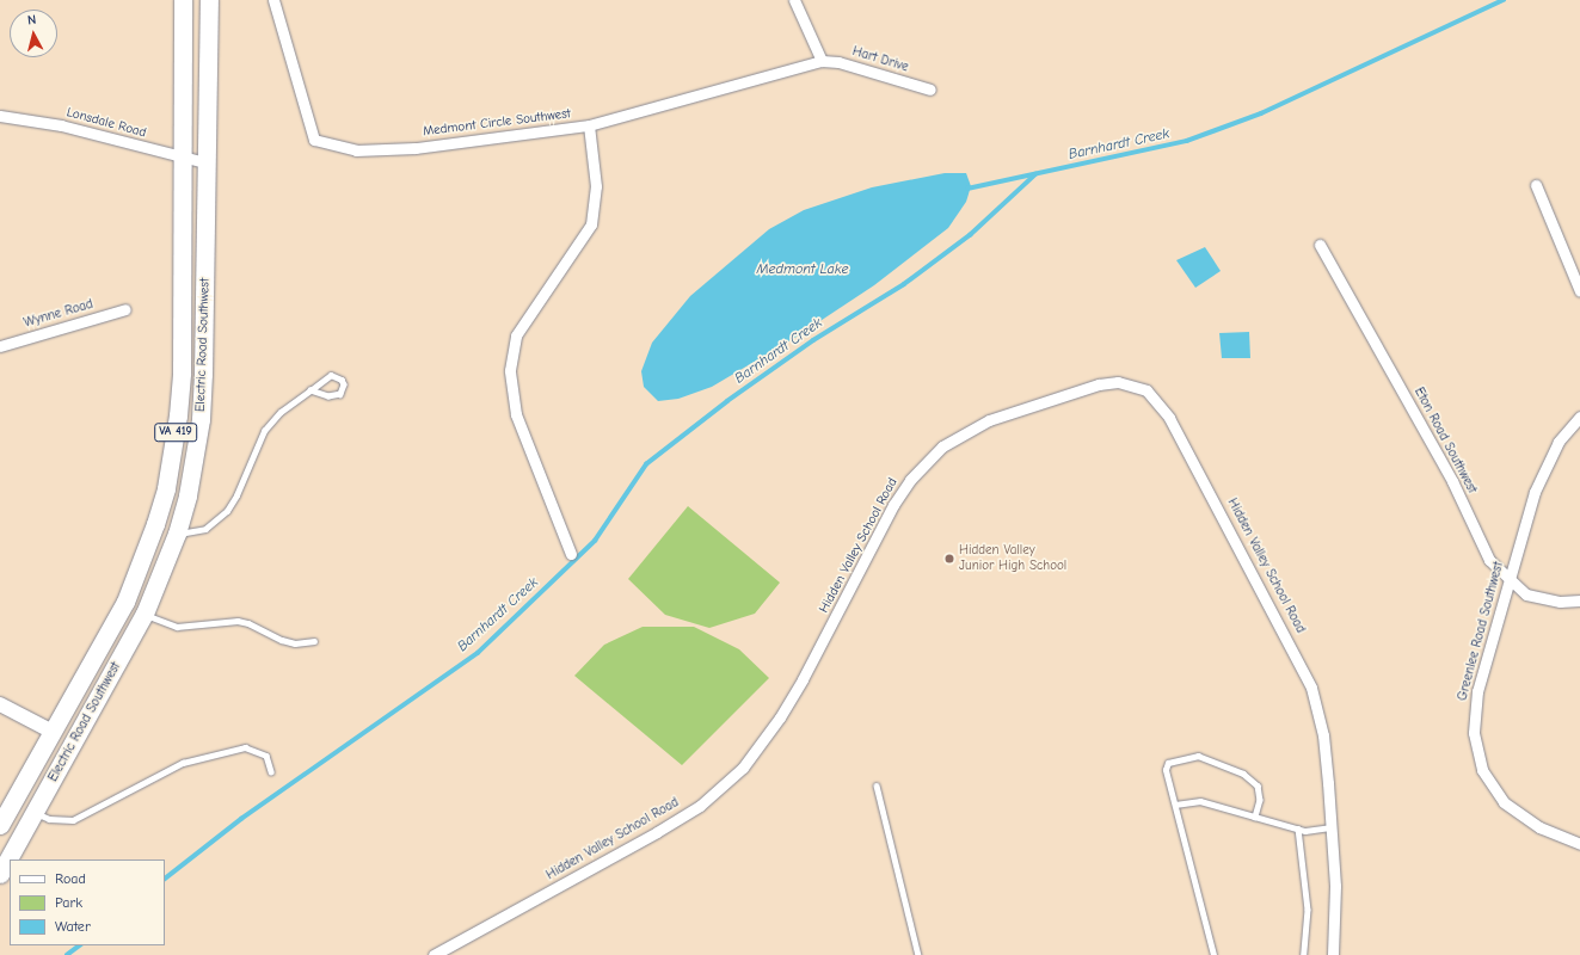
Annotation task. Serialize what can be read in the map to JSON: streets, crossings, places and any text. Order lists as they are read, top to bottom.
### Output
{
  "streets": {
    "main road": ["Electric Road Southwest", "VA 419"],
    "street": [
      "Hart Drive",
      "Lonsdale Road",
      "Medmont Circle Southwest",
      "Wynne Road",
      "Eton Road Southwest",
      "Hidden Valley School Road",
      "Greenlee Road Southwest"
    ]
  },
  "crossings": [
    ["Hart Drive", "Medmont Circle Southwest"],
    ["Lonsdale Road", "Electric Road Southwest"],
    ["Eton Road Southwest", "Greenlee Road Southwest"]
  ],
  "water": ["Barnhardt Creek", "Medmont Lake"],
  "places": ["Hidden Valley Junior High School"],
  "legend": ["Road", "Park", "Water"],
  "north": "top"
}
